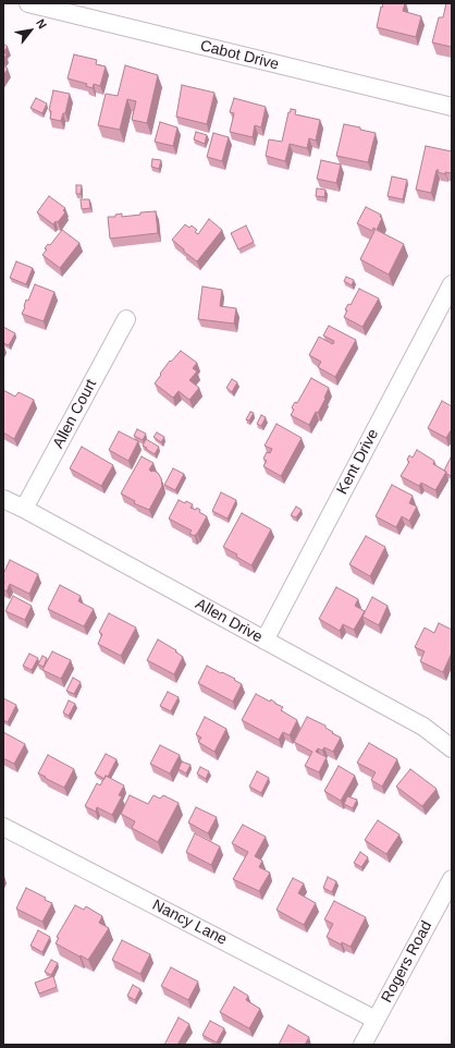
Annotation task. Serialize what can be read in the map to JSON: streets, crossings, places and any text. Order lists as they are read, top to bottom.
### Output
{
  "streets": {
    "street": [
      "Cabot Drive",
      "Allen Court",
      "Kent Drive",
      "Allen Drive",
      "Nancy Lane",
      "Rogers Road"
    ]
  },
  "crossings": [
    ["Allen Court", "Allen Drive"],
    ["Kent Drive", "Allen Drive"],
    ["Nancy Lane", "Rogers Road"]
  ],
  "north": "top right"
}
